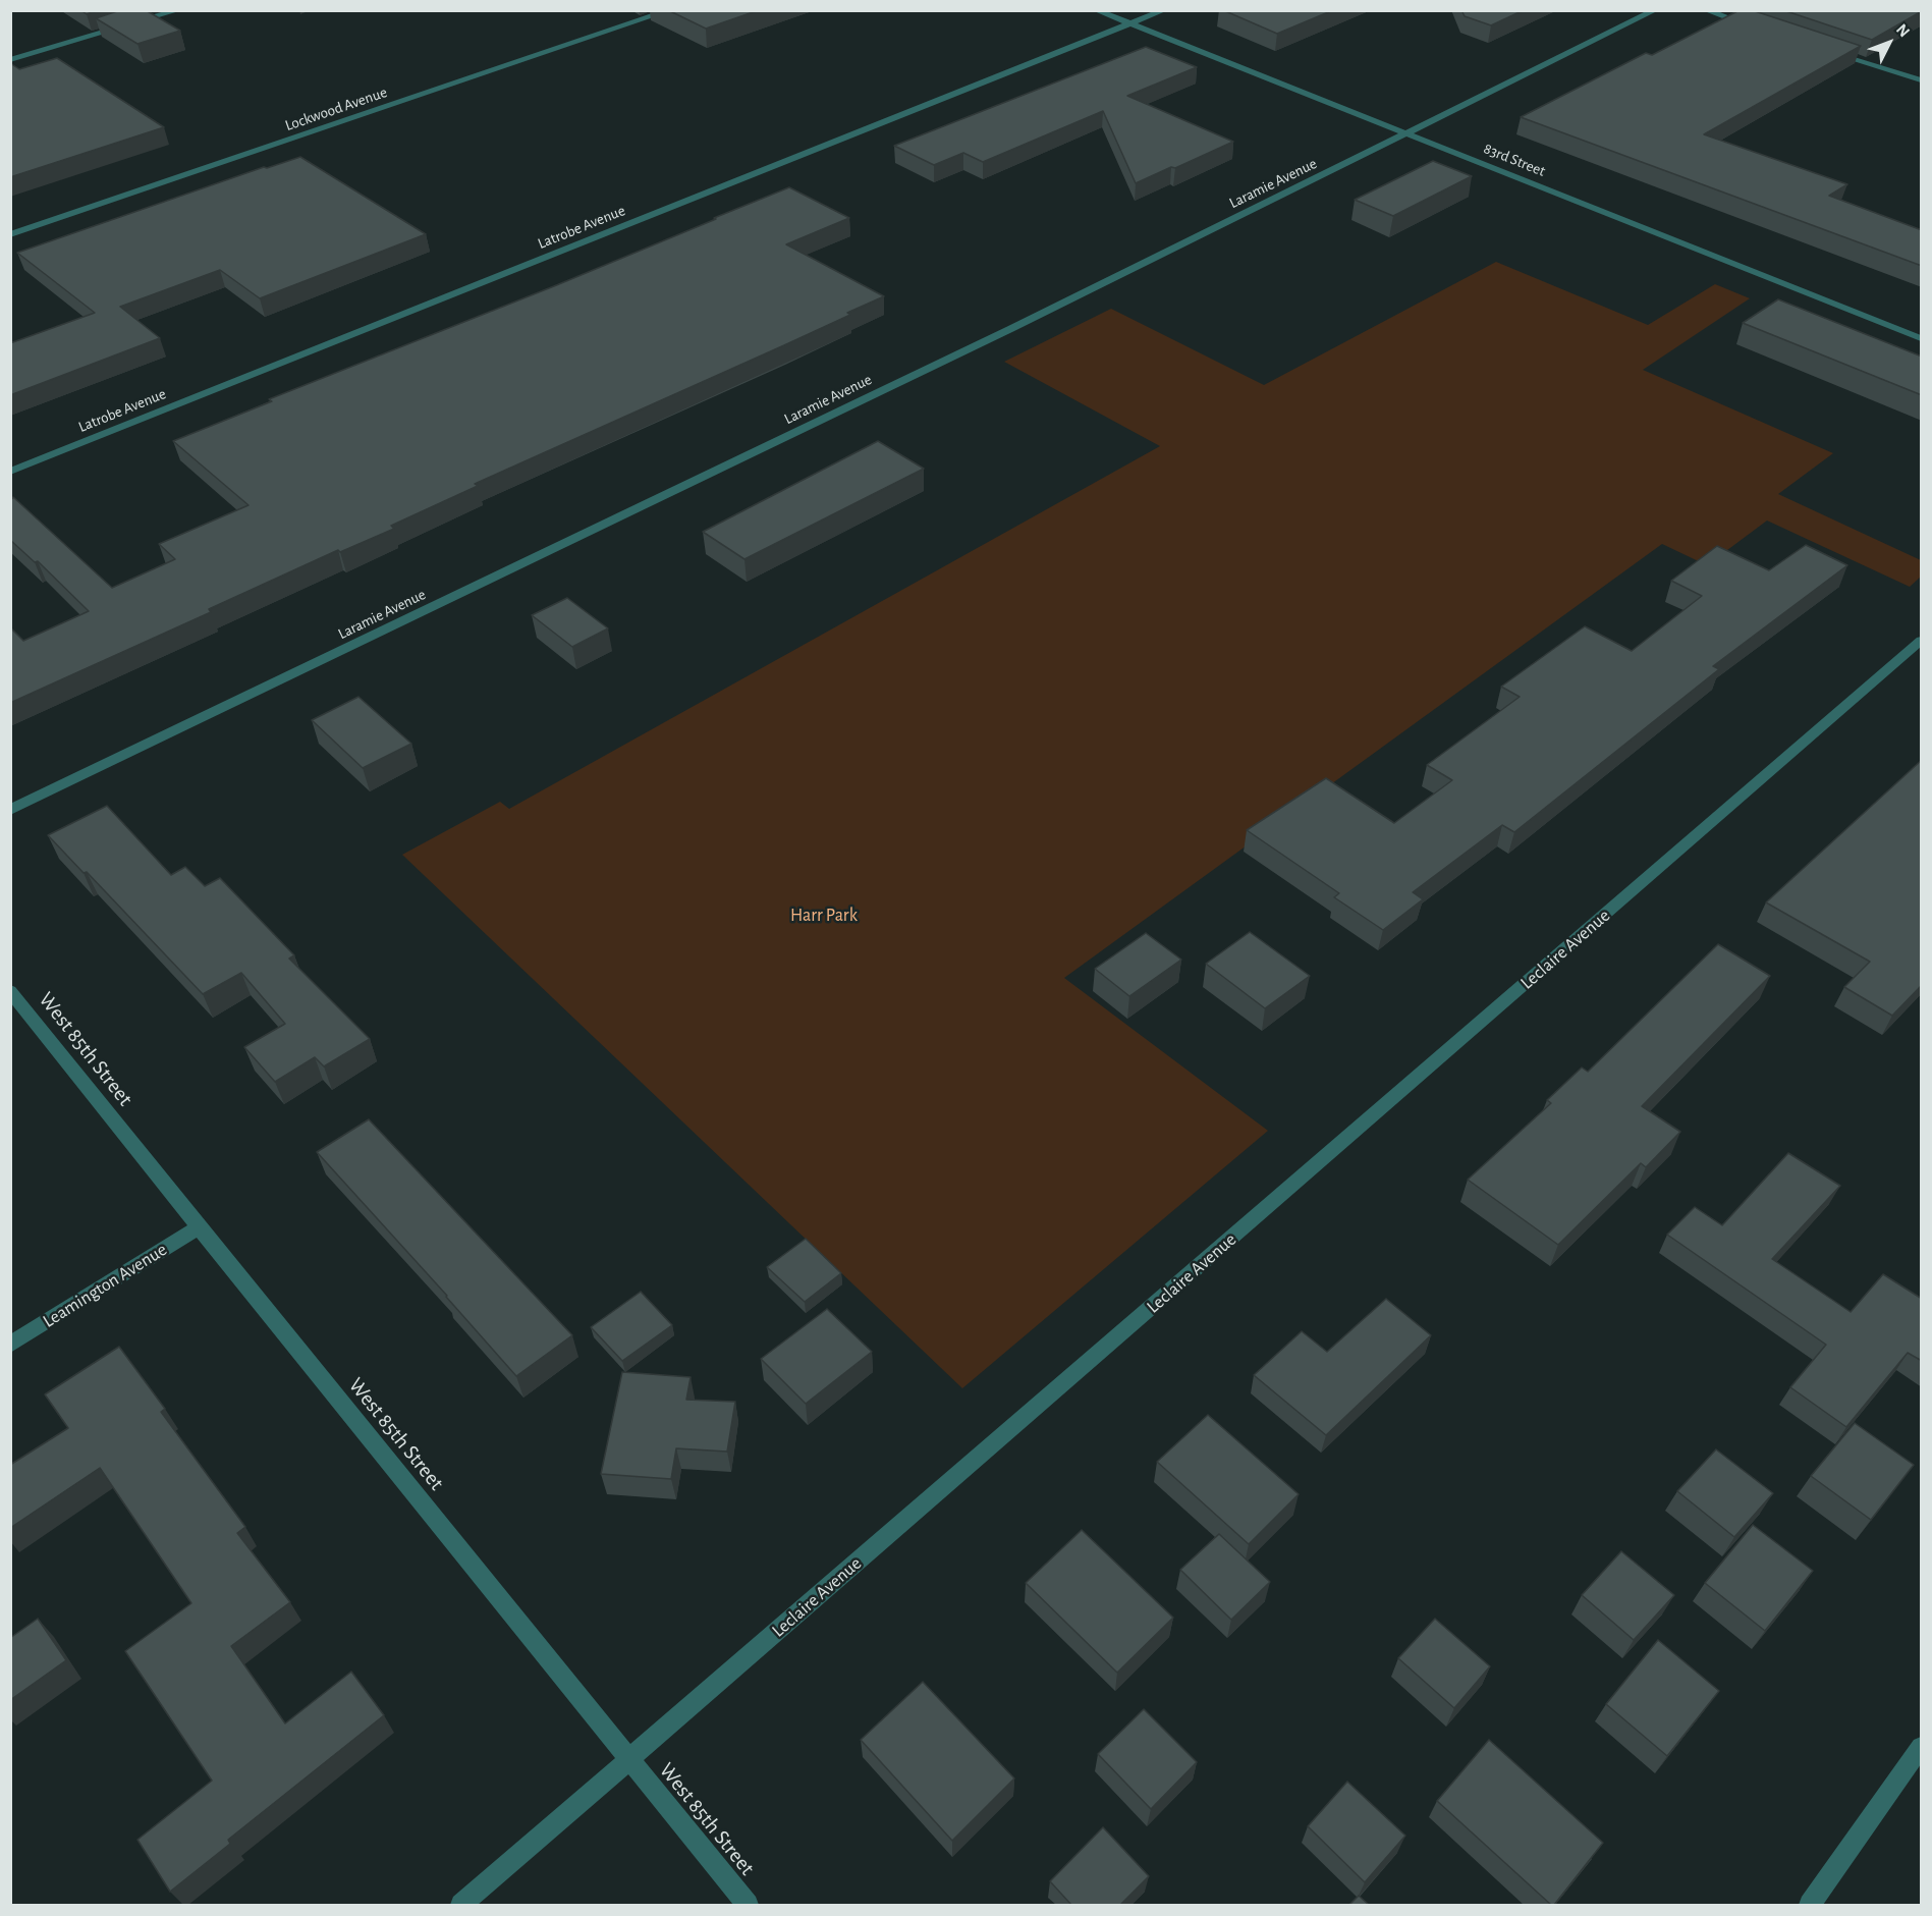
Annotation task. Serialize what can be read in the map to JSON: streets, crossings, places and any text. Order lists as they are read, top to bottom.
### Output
{
  "streets": {
    "street": [
      "Lockwood Avenue",
      "83rd Street",
      "Laramie Avenue",
      "Latrobe Avenue",
      "Leclaire Avenue",
      "West 85th Street",
      "Leamington Avenue"
    ]
  },
  "crossings": [
    ["83rd Street", "Laramie Avenue"],
    ["83rd Street", "Latrobe Avenue"],
    ["Leclaire Avenue", "West 85th Street"],
    ["West 85th Street", "Leamington Avenue"]
  ],
  "parks": ["Harr Park"],
  "north": "top right"
}
